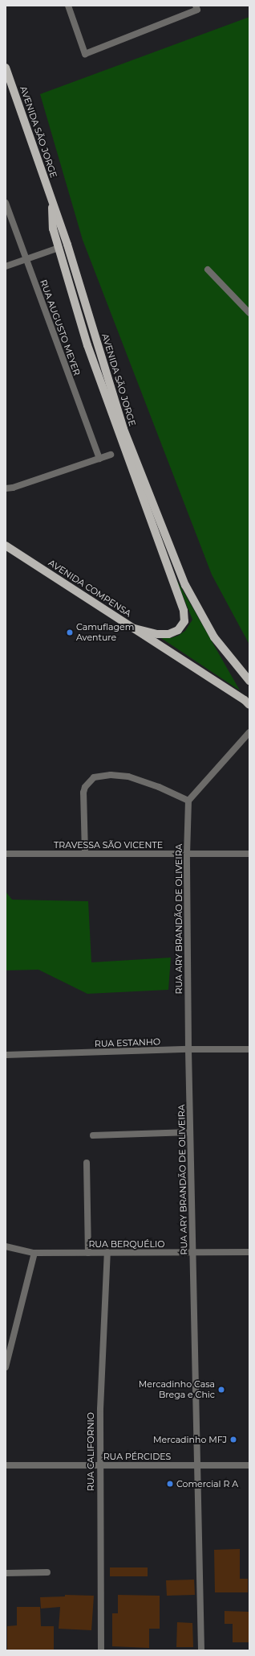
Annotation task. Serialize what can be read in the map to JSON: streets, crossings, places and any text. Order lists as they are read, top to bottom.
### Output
{
  "streets": {
    "main road": ["AVENIDA SÃO JORGE", "AVENIDA COMPENSA"],
    "street": [
      "RUA AUGUSTO MEYER",
      "TRAVESSA SÃO VICENTE",
      "RUA ARY BRANDÃO DE OLIVEIRA",
      "RUA ESTANHO",
      "RUA BERQUÉLIO",
      "RUA CALIFORNIO",
      "RUA PÉRCIDES"
    ]
  },
  "crossings": [
    ["TRAVESSA SÃO VICENTE", "RUA ARY BRANDÃO DE OLIVEIRA"],
    ["RUA ARY BRANDÃO DE OLIVEIRA", "RUA ESTANHO"],
    ["RUA ARY BRANDÃO DE OLIVEIRA", "RUA BERQUÉLIO"],
    ["RUA ARY BRANDÃO DE OLIVEIRA", "RUA PÉRCIDES"],
    ["RUA BERQUÉLIO", "RUA CALIFORNIO"],
    ["RUA CALIFORNIO", "RUA PÉRCIDES"]
  ],
  "places": [
    "Camuflagem Aventure",
    "Mercadinho Casa Brega e Chic",
    "Mercadinho MFJ",
    "Comercial R A"
  ]
}
